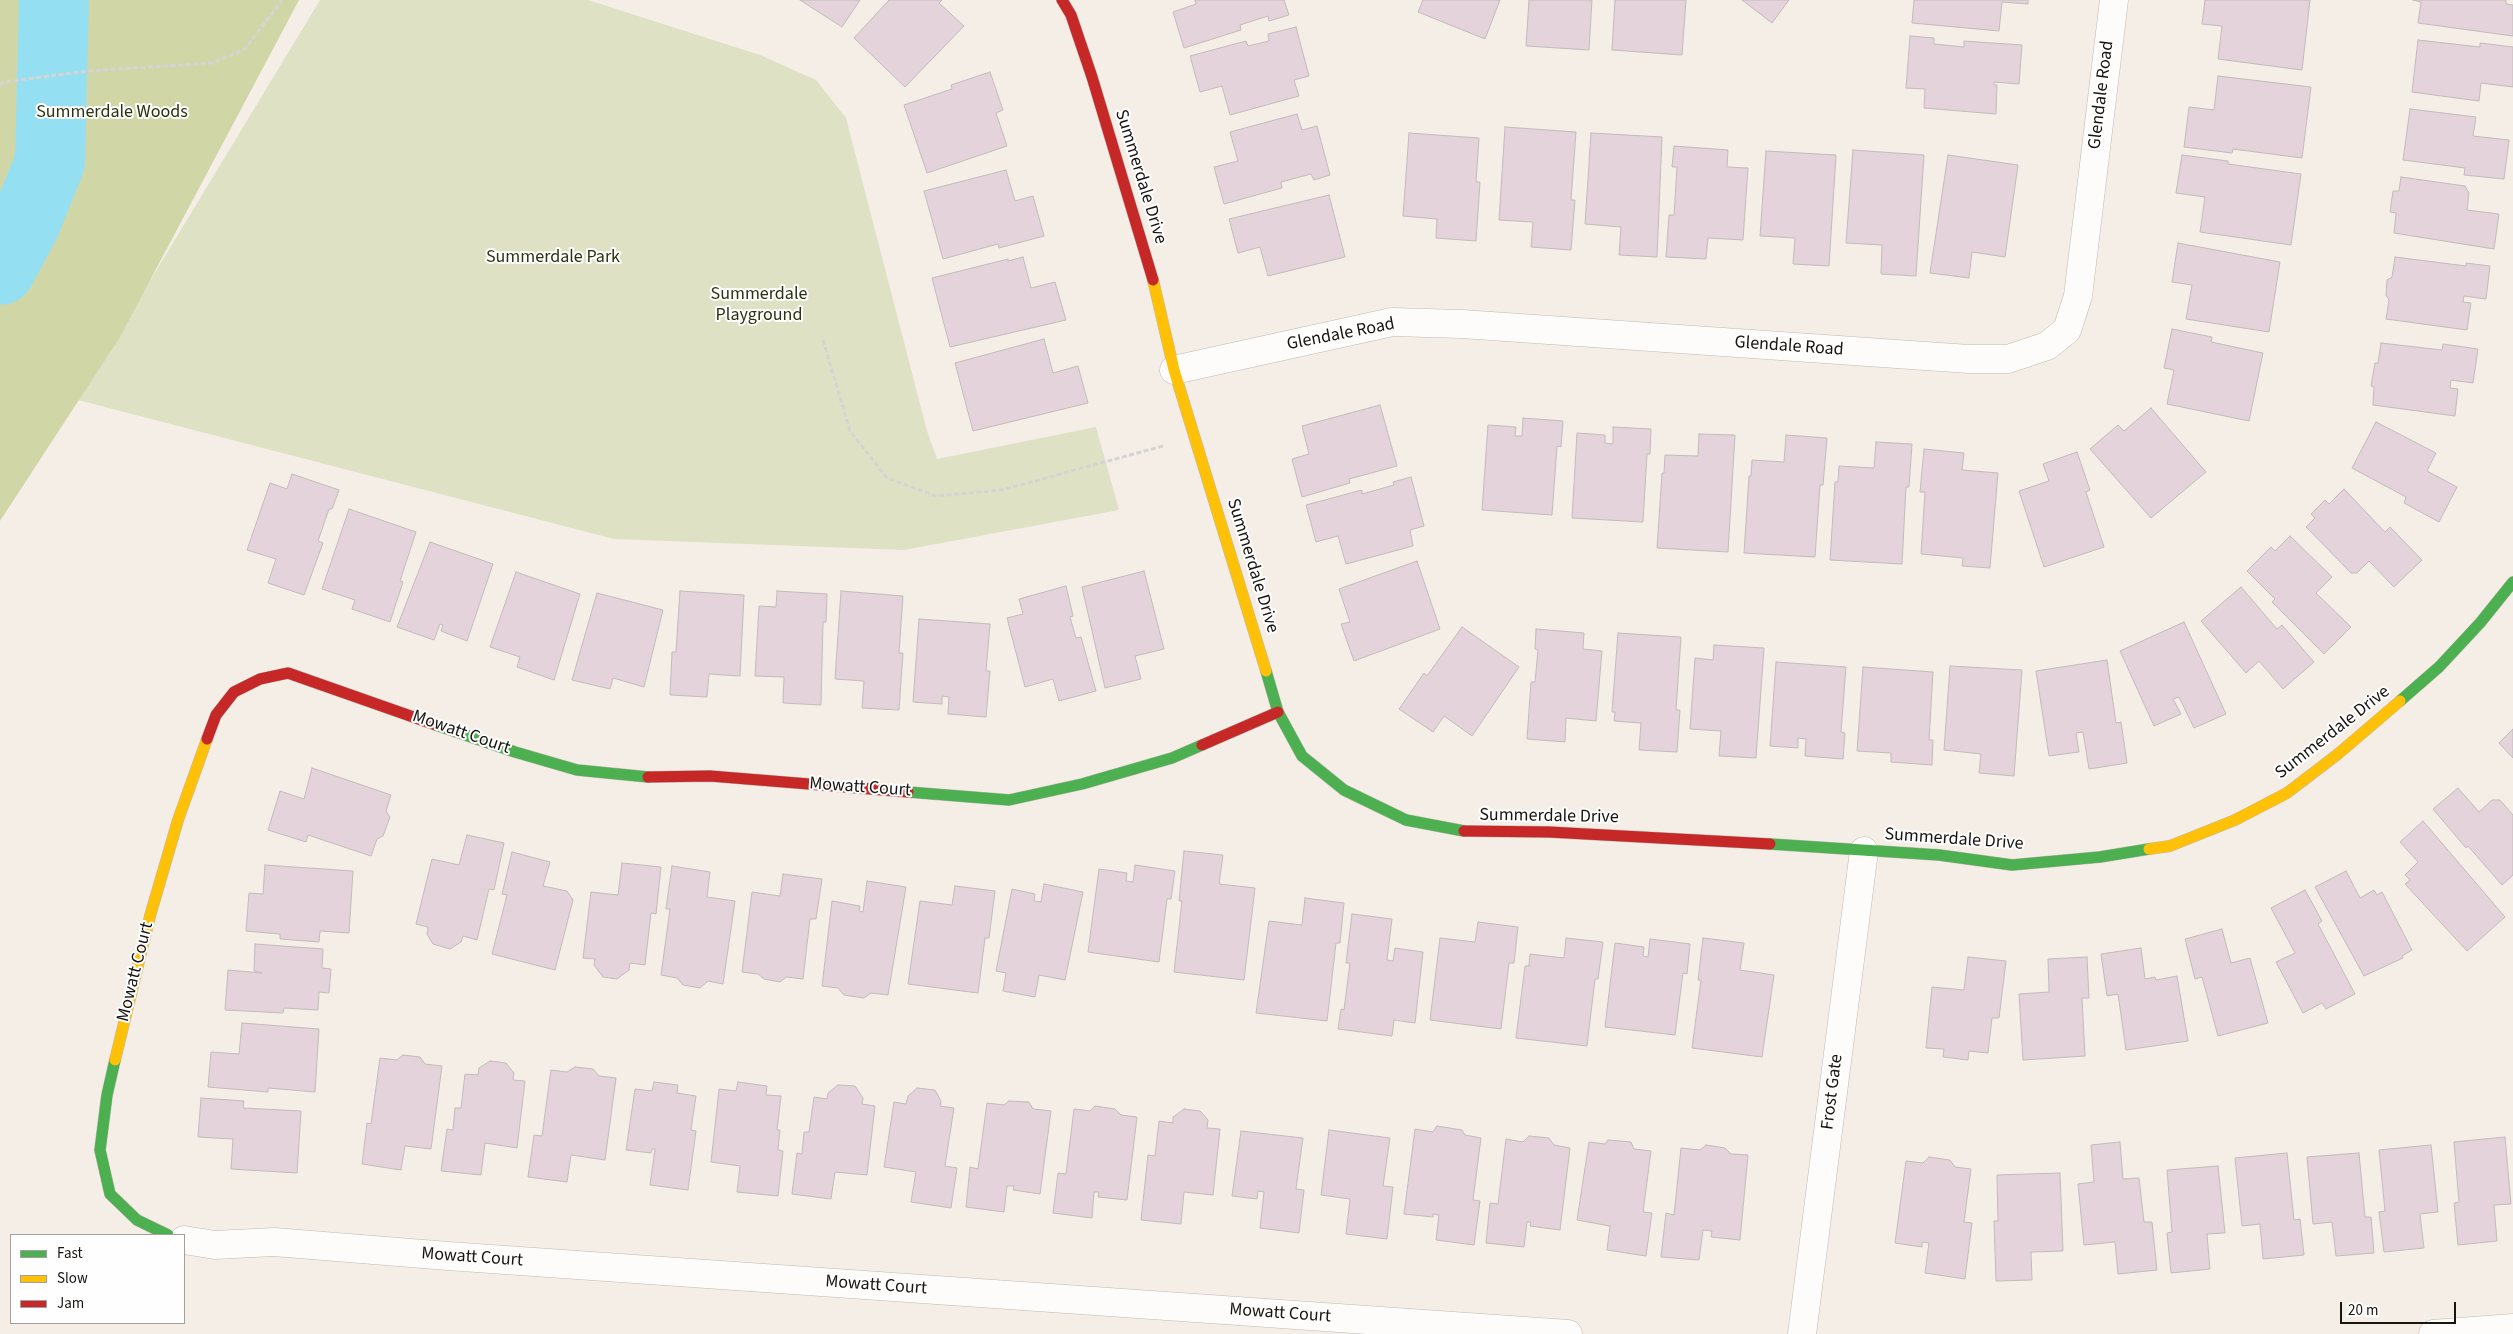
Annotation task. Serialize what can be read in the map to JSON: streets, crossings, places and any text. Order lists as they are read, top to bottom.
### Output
{
  "streets": {
    "street": [
      "Glendale Road",
      "Summerdale Drive",
      "Mowatt Court",
      "Frost Gate"
    ]
  },
  "crossings": [
    ["Glendale Road", "Summerdale Drive"],
    ["Summerdale Drive", "Mowatt Court"],
    ["Summerdale Drive", "Frost Gate"]
  ],
  "parks": ["Summerdale Woods", "Summerdale Park", "Summerdale Playground"],
  "legend": ["Fast", "Slow", "Jam"],
  "scale_bar": "20 m"
}
